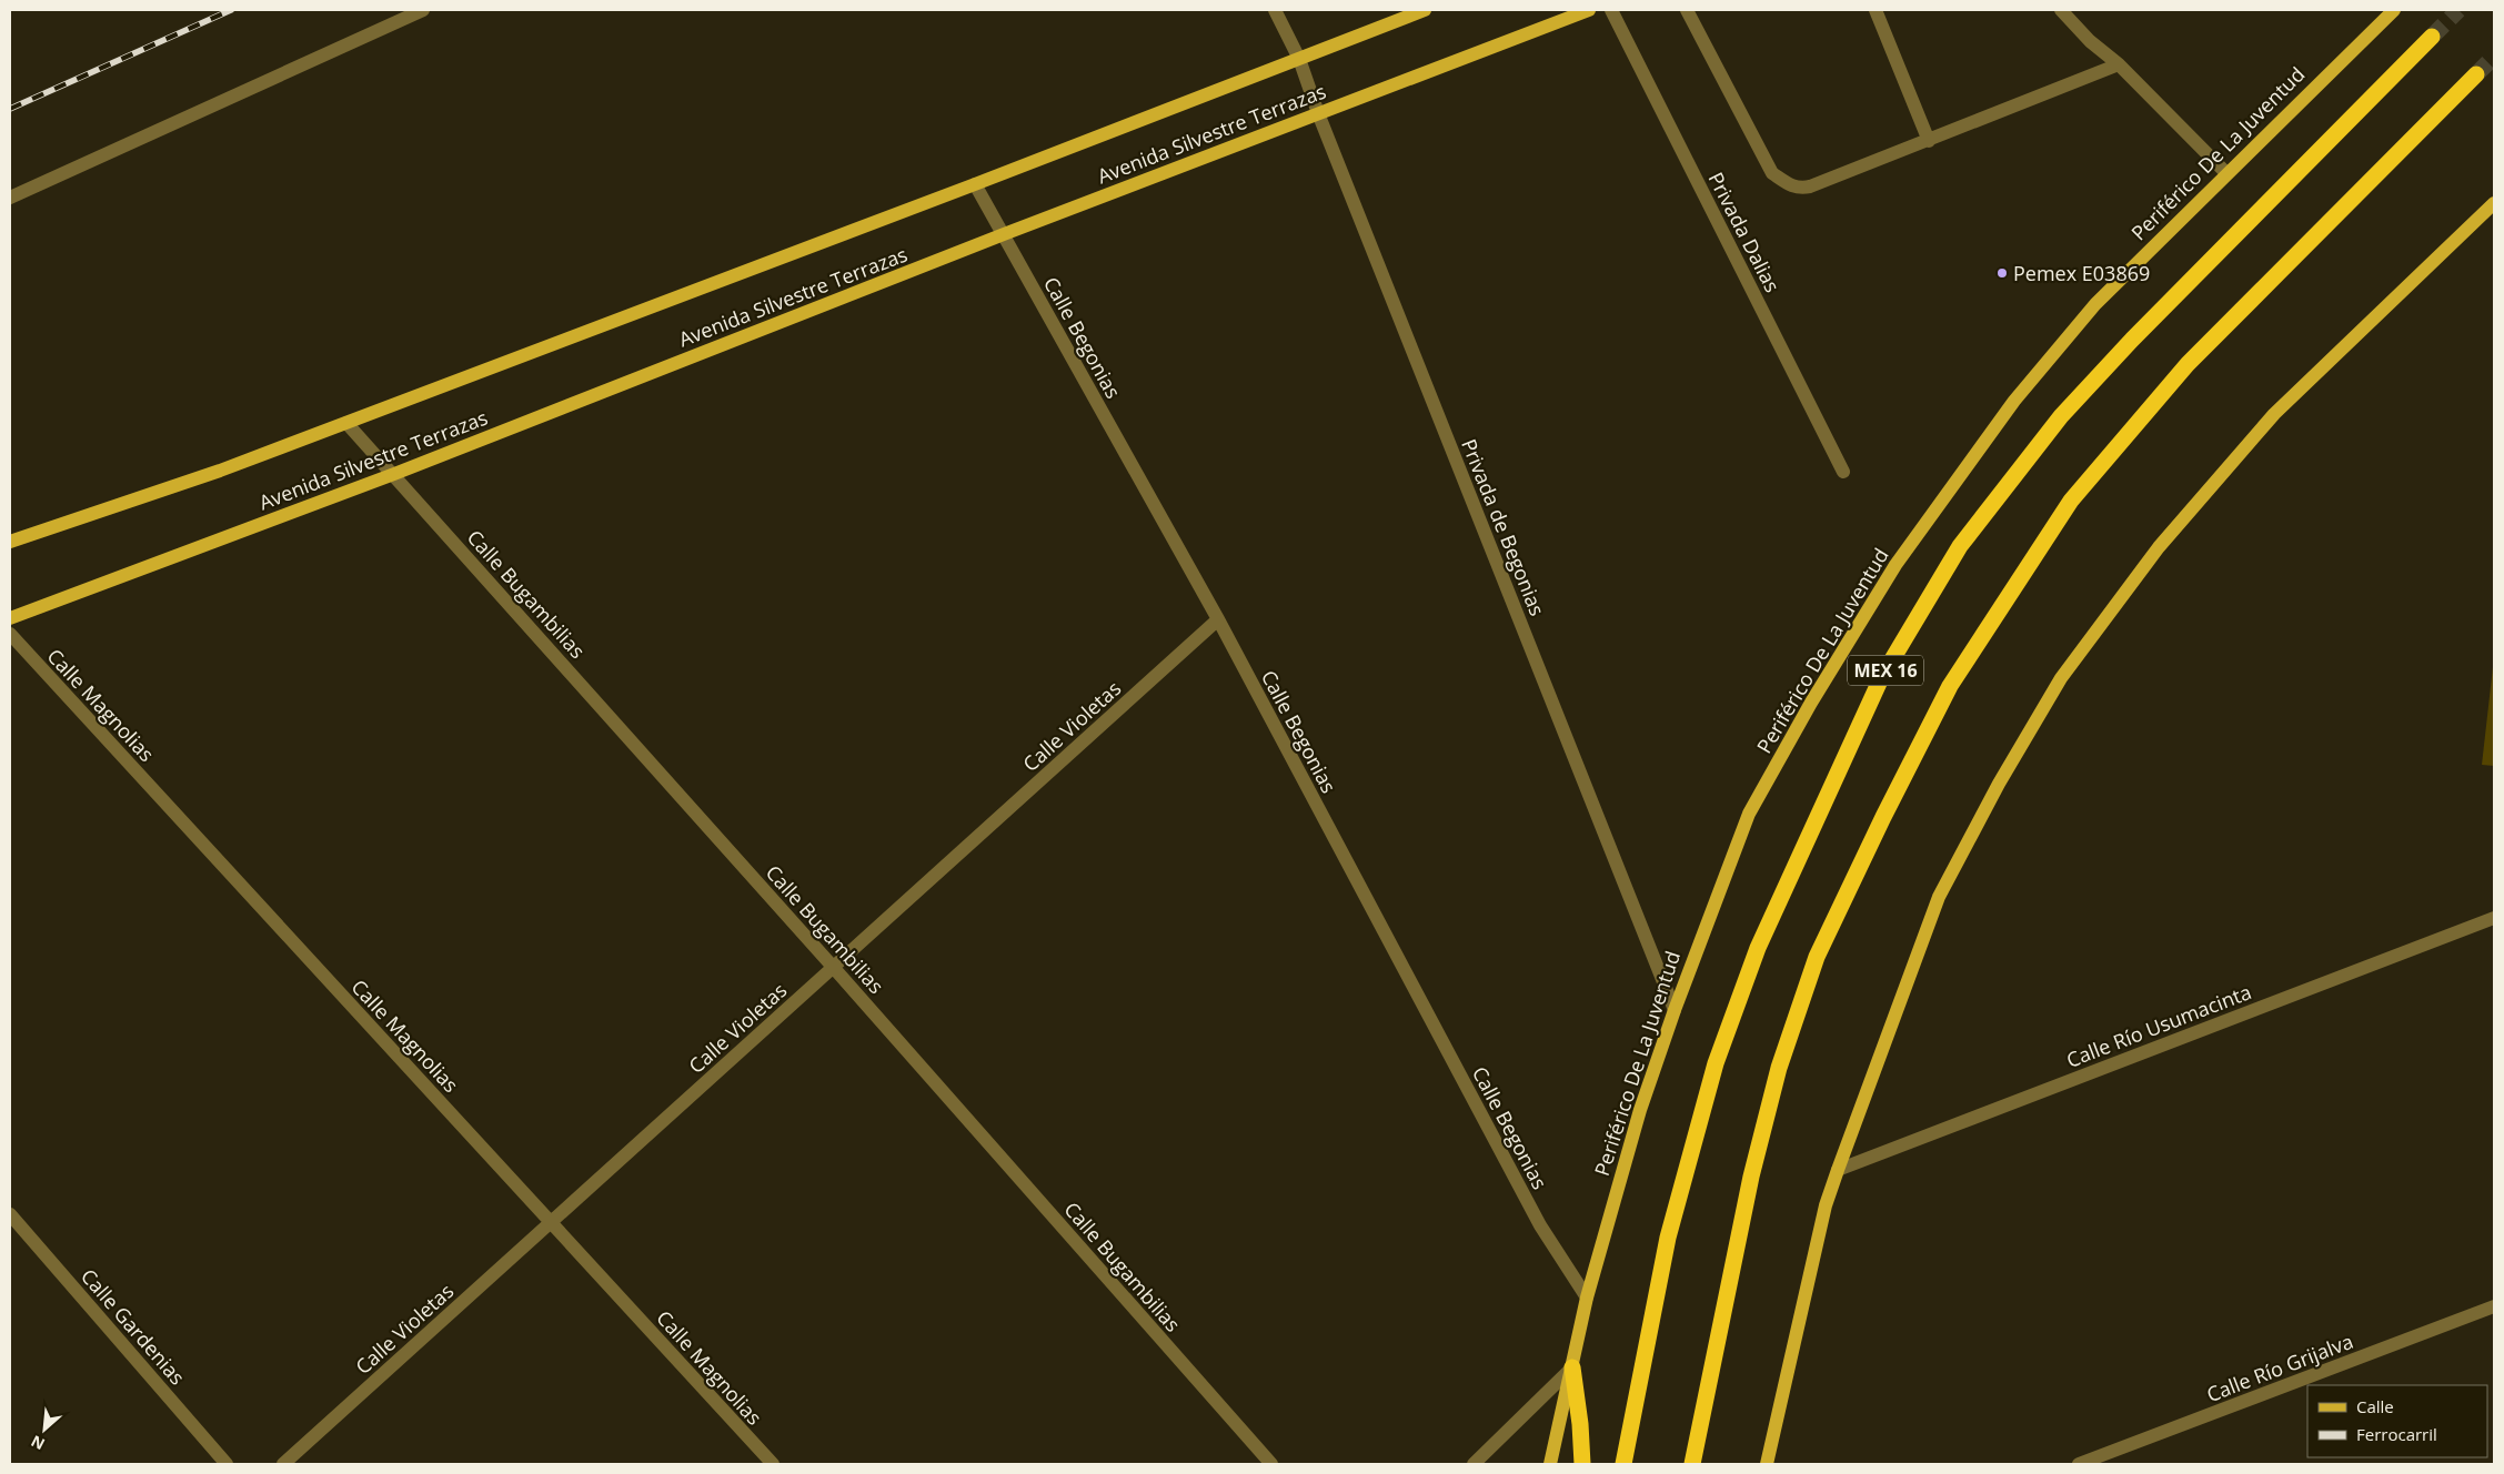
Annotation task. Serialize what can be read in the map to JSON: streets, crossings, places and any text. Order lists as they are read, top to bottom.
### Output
{
  "streets": {
    "highway": ["MEX 16"],
    "main road": ["Avenida Silvestre Terrazas", "Periférico De La Juventud"],
    "street": [
      "Privada Dalias",
      "Calle Begonias",
      "Privada de Begonias",
      "Calle Bugambilias",
      "Calle Magnolias",
      "Calle Violetas",
      "Calle Río Usumacinta",
      "Calle Gardenias",
      "Calle Río Grijalva"
    ]
  },
  "crossings": [
    ["Avenida Silvestre Terrazas", "Calle Begonias"],
    ["Avenida Silvestre Terrazas", "Privada de Begonias"],
    ["Avenida Silvestre Terrazas", "Calle Bugambilias"],
    ["Periférico De La Juventud", "Calle Begonias"],
    ["Periférico De La Juventud", "Privada de Begonias"],
    ["Calle Begonias", "Calle Violetas"],
    ["Calle Bugambilias", "Calle Violetas"],
    ["Calle Magnolias", "Calle Violetas"]
  ],
  "places": ["Pemex E03869"],
  "legend": ["Calle", "Ferrocarril"],
  "north": "bottom left"
}
